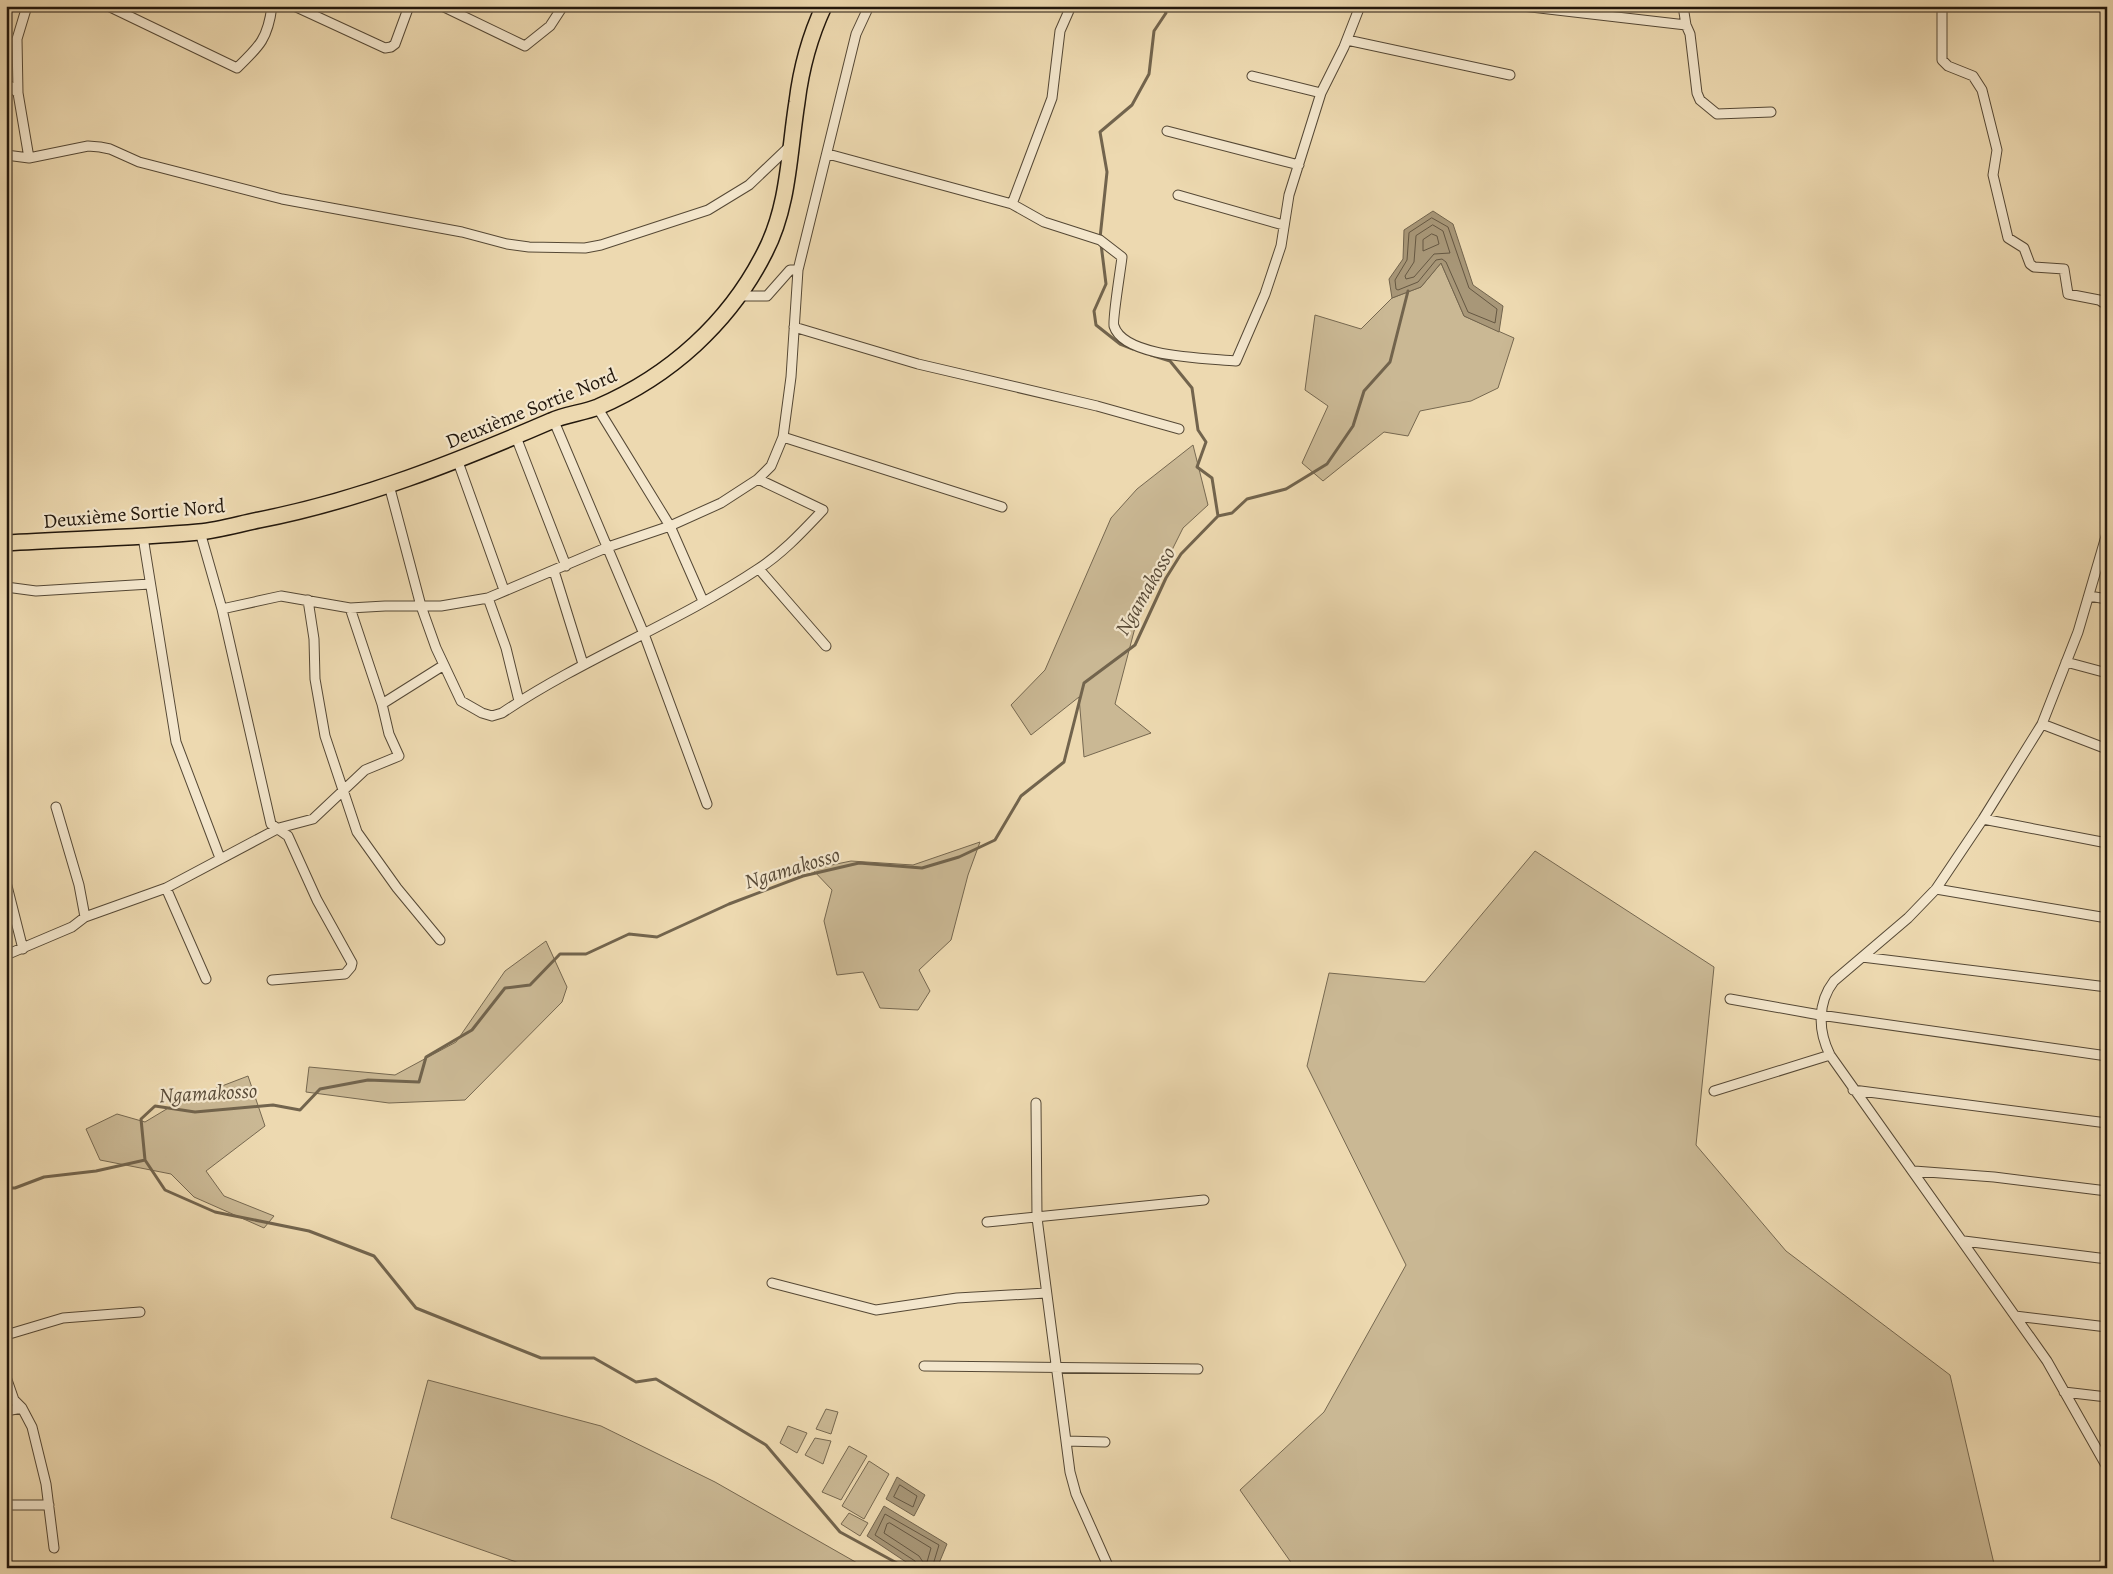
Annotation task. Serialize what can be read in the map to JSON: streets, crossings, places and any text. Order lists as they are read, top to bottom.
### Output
{
  "streets": {
    "main road": ["Deuxième Sortie Nord"]
  },
  "water": ["Ngamakosso"]
}
